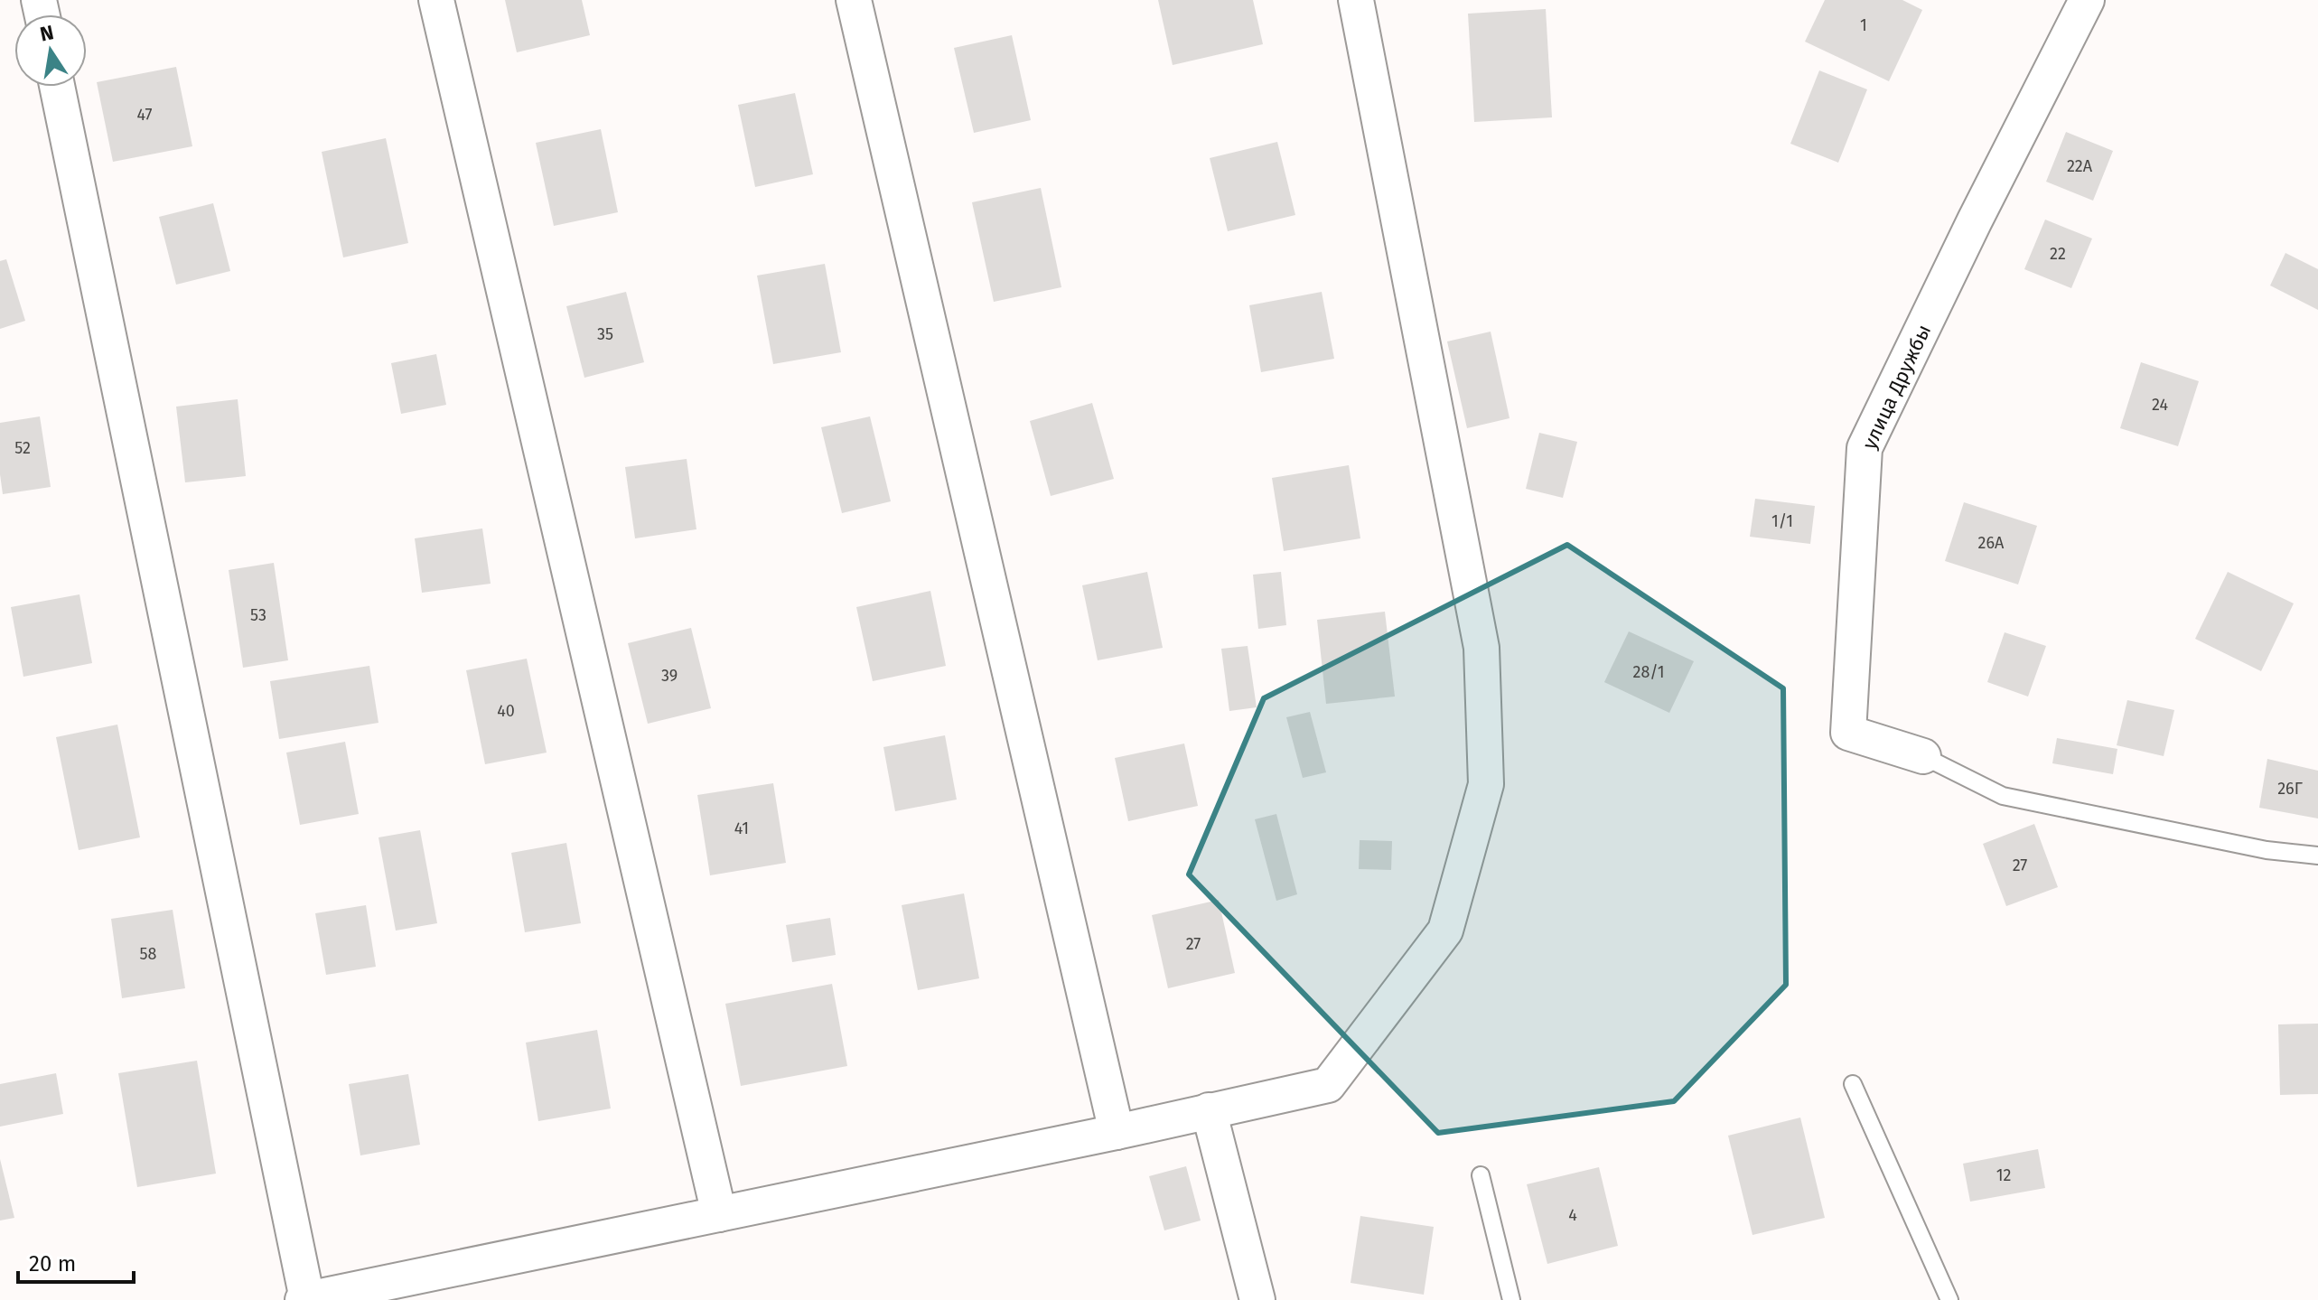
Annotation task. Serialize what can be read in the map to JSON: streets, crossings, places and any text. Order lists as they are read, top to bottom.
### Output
{
  "streets": {
    "street": ["улица Дружбы"]
  },
  "house_numbers": [
    "1",
    "47",
    "22А",
    "22",
    "35",
    "24",
    "52",
    "1/1",
    "26А",
    "53",
    "28/1",
    "39",
    "40",
    "26Г",
    "41",
    "27",
    "27",
    "58",
    "12",
    "4"
  ],
  "scale_bar": "20 m",
  "north": "top"
}
